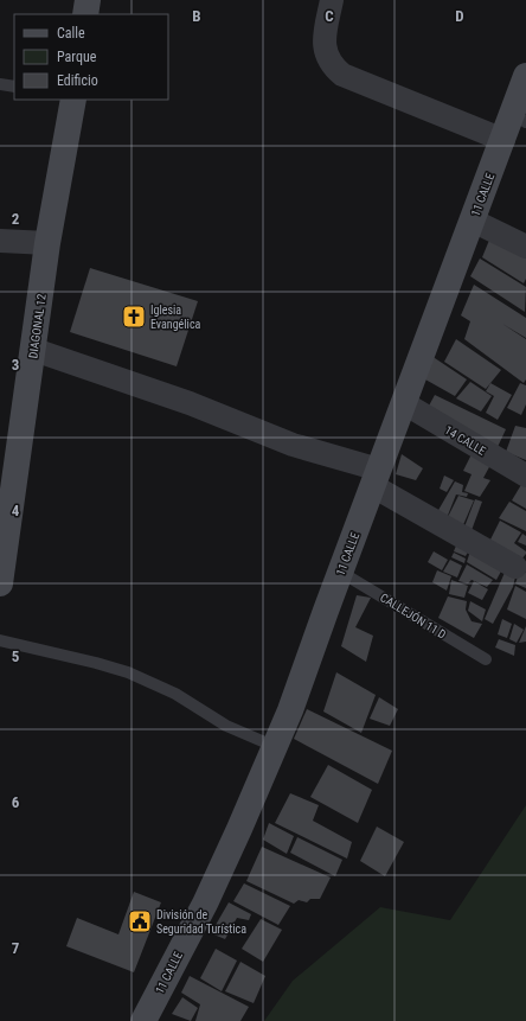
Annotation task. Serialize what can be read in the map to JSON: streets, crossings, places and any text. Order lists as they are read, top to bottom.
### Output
{
  "streets": {
    "street": ["11 CALLE", "DIAGONAL 12", "14 CALLE"],
    "lane": ["CALLEJÓN 11 D"]
  },
  "crossings": [
    ["11 CALLE", "14 CALLE"],
    ["11 CALLE", "CALLEJÓN 11 D"]
  ],
  "places": {
    "church": ["Iglesia Evangélica"],
    "public building": ["División de Seguridad Turística"]
  },
  "legend": ["Calle", "Parque", "Edificio"],
  "grid": {
    "columns": ["B", "C", "D"],
    "rows": [
      "2",
      "3",
      "4",
      "5",
      "6",
      "7"
    ]
  }
}
